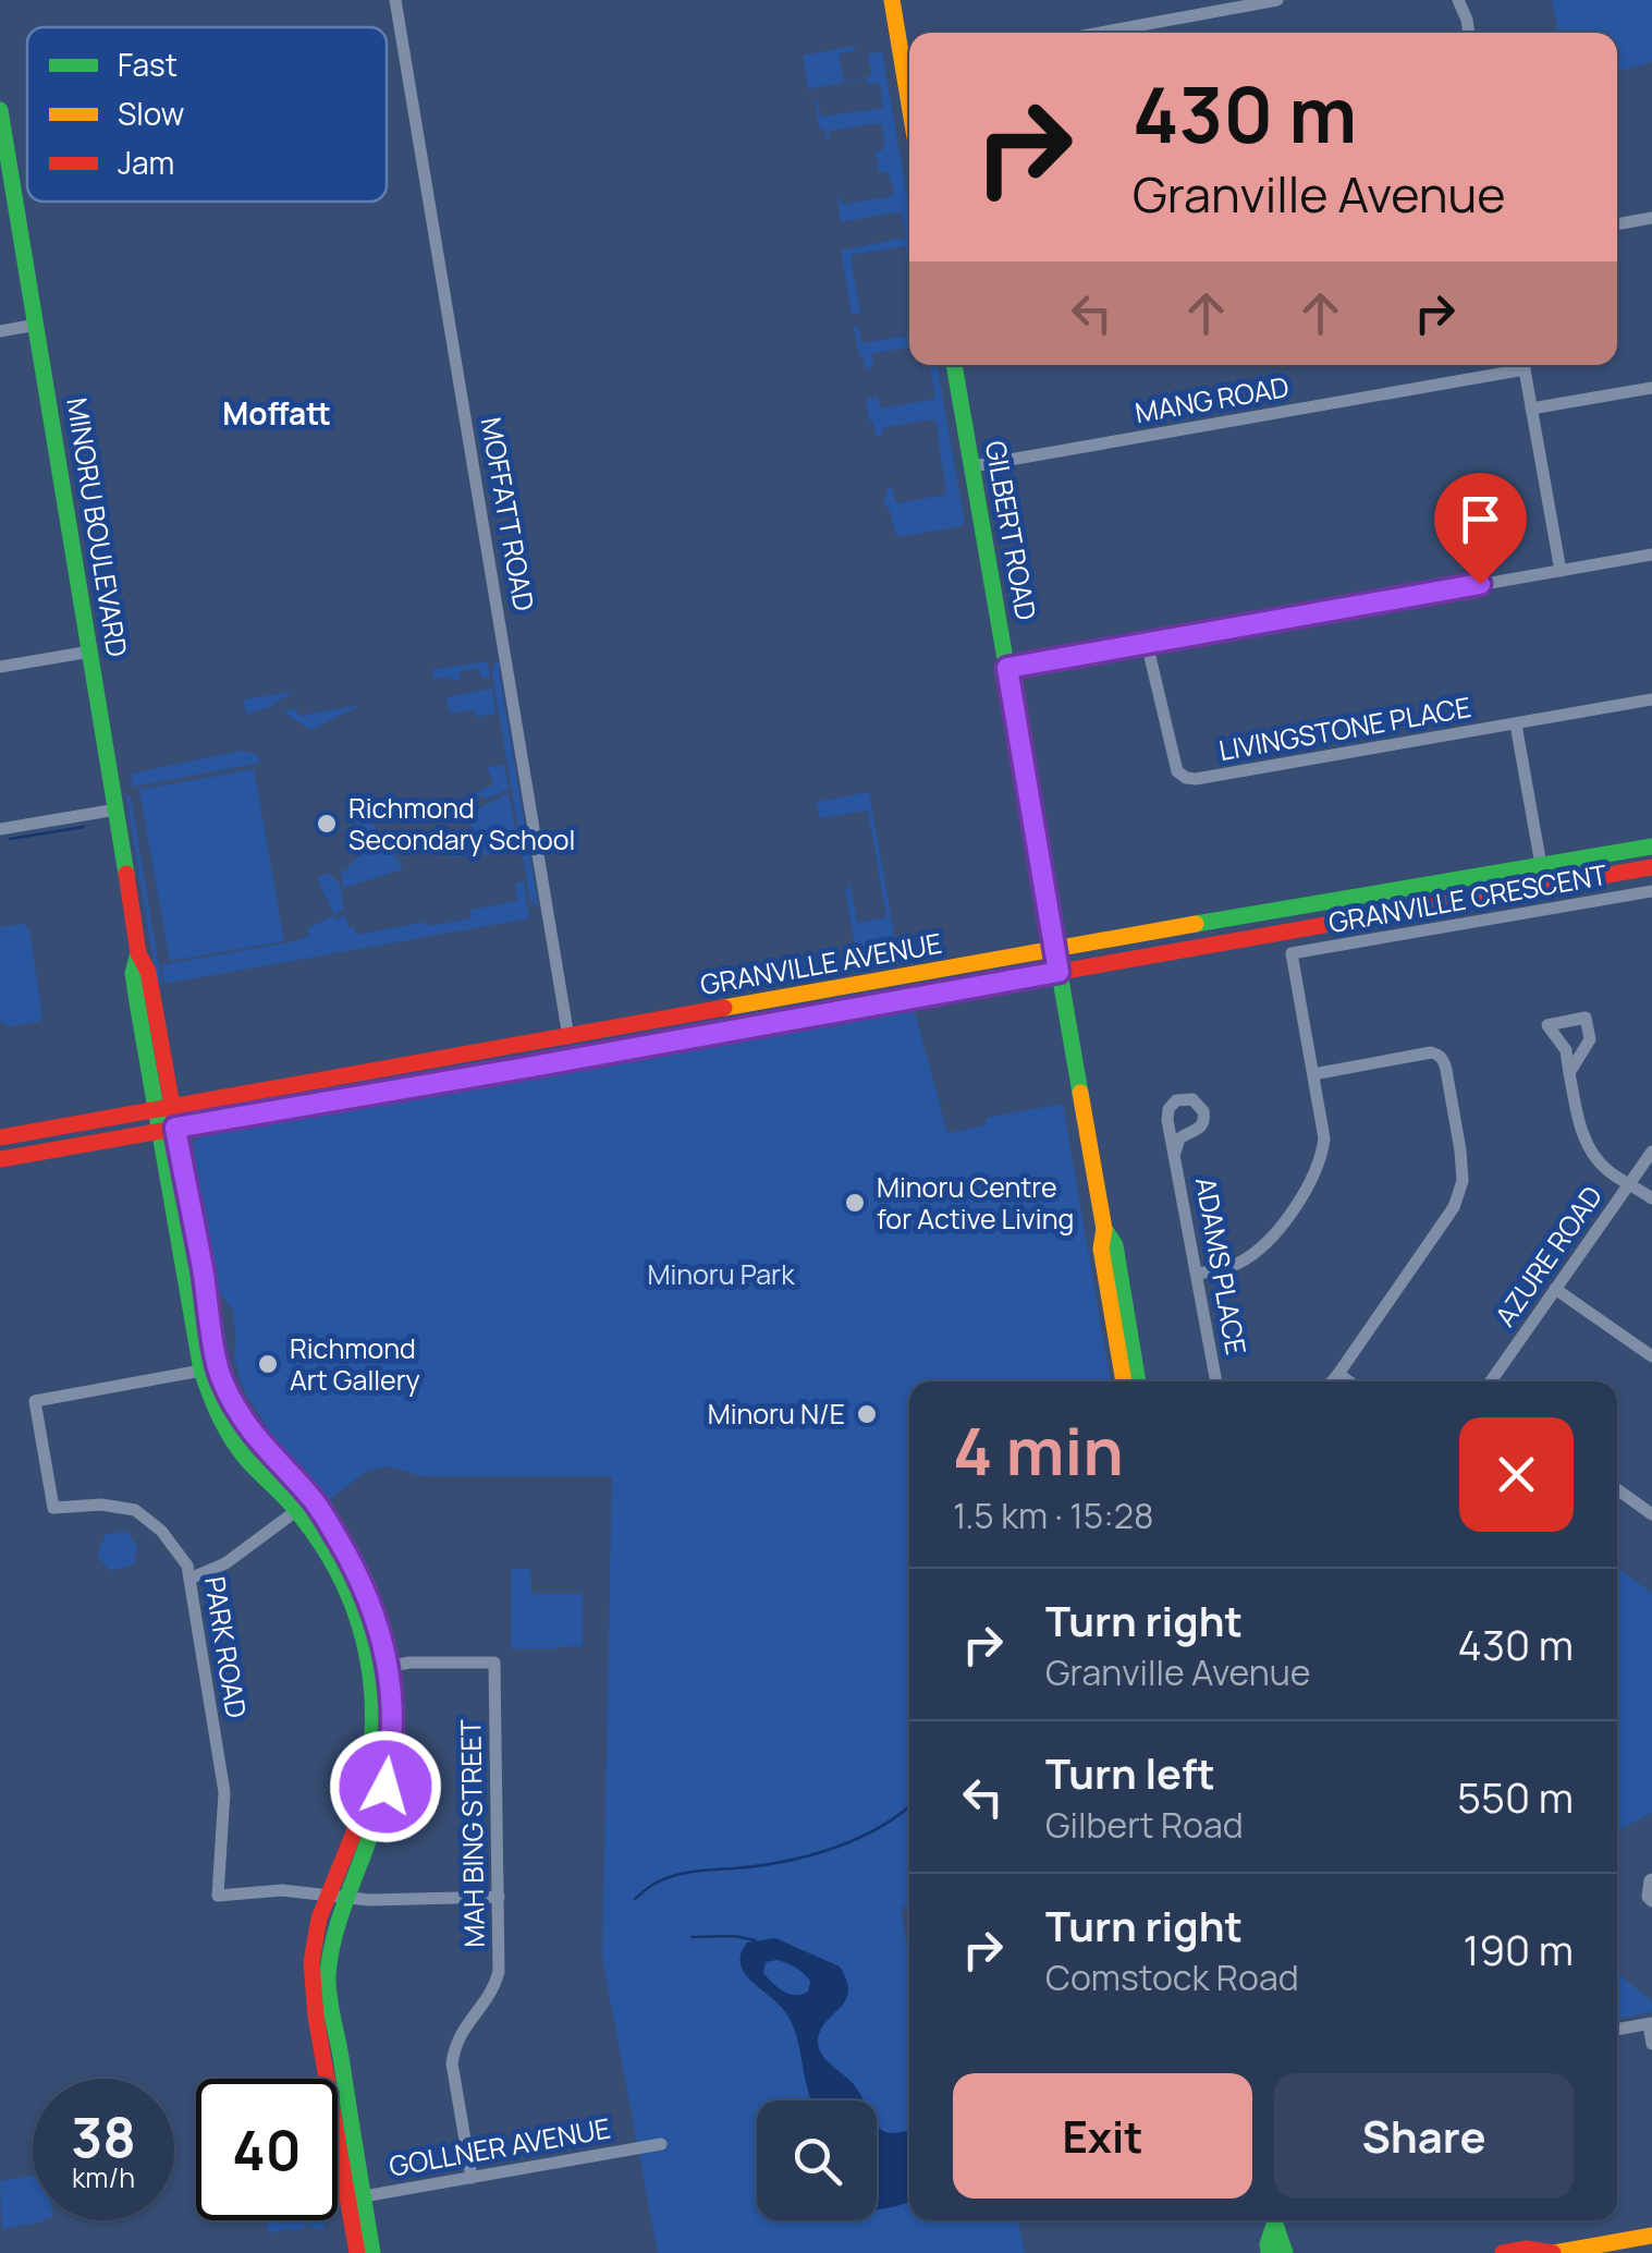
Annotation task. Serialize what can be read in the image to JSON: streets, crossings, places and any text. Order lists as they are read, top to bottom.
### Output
{
  "streets": {
    "main road": ["MINORU BOULEVARD", "GILBERT ROAD", "GRANVILLE AVENUE"],
    "street": [
      "MANG ROAD",
      "MOFFATT ROAD",
      "LIVINGSTONE PLACE",
      "GRANVILLE CRESCENT",
      "AZURE ROAD",
      "ADAMS PLACE",
      "PARK ROAD",
      "MAH BING STREET",
      "GOLLNER AVENUE"
    ]
  },
  "crossings": [
    ["MANG ROAD", "GILBERT ROAD"],
    ["MOFFATT ROAD", "GRANVILLE AVENUE"],
    ["MINORU BOULEVARD", "GRANVILLE AVENUE"],
    ["MINORU BOULEVARD", "PARK ROAD"],
    ["MINORU BOULEVARD", "MAH BING STREET"],
    ["MINORU BOULEVARD", "GOLLNER AVENUE"],
    ["GILBERT ROAD", "GRANVILLE AVENUE"],
    ["MAH BING STREET", "GOLLNER AVENUE"]
  ],
  "districts": ["Moffatt"],
  "parks": ["Minoru Park"],
  "places": [
    "Richmond Secondary School",
    "Minoru Centre for Active Living",
    "Richmond Art Gallery",
    "Minoru N/E"
  ],
  "legend": ["Fast", "Slow", "Jam"],
  "page": {
    "turn": ["430 m", "Granville Avenue"],
    "heading": ["4 min", "1.5 km · 15:28"],
    "list": [
      {
        "name": "Turn right",
        "note": "Granville Avenue",
        "value": "430 m"
      },
      {
        "name": "Turn left",
        "note": "Gilbert Road",
        "value": "550 m"
      },
      {
        "name": "Turn right",
        "note": "Comstock Road",
        "value": "190 m"
      }
    ],
    "buttons": ["Exit", "Share"],
    "speed": "38 km/h",
    "limit": "40"
  }
}
